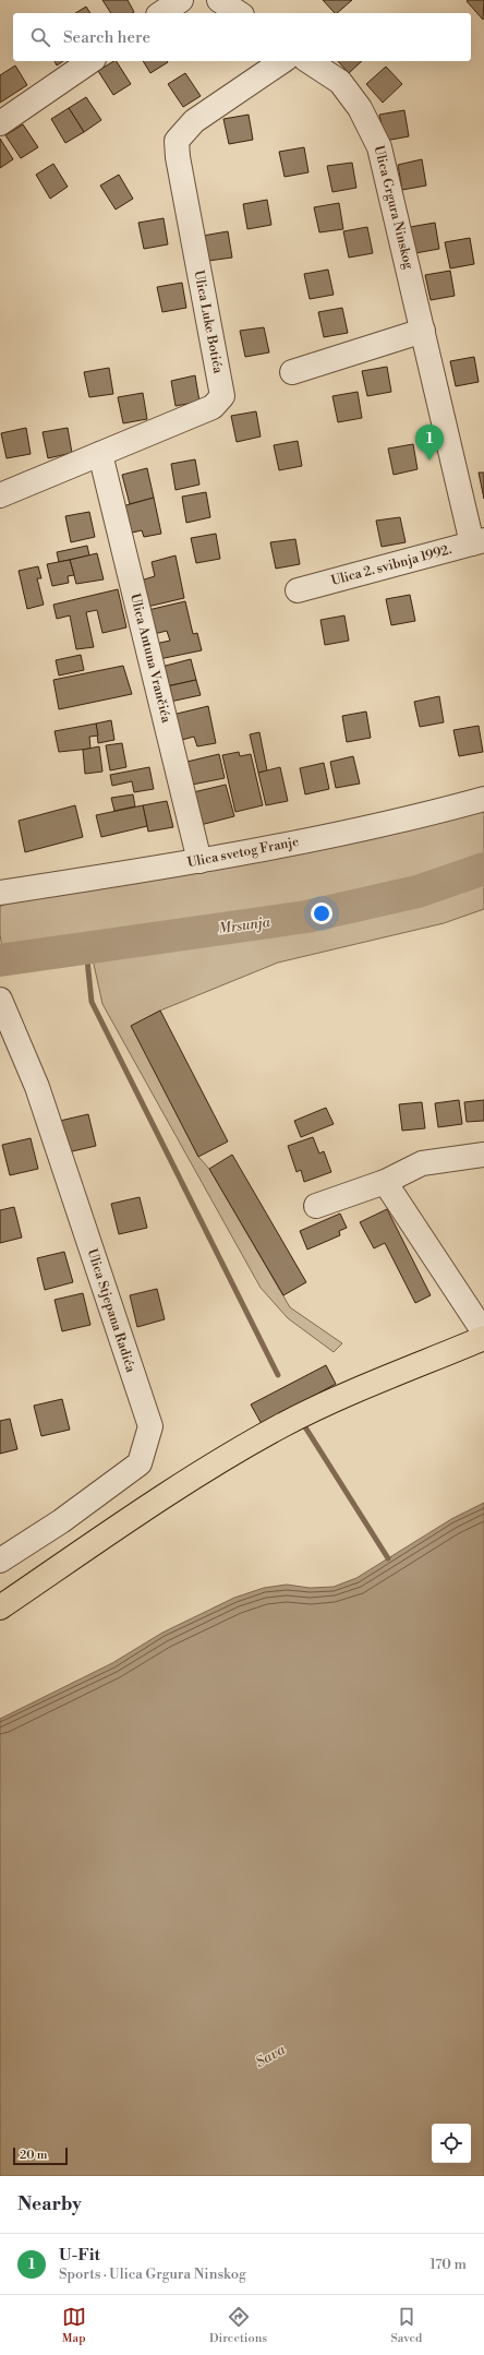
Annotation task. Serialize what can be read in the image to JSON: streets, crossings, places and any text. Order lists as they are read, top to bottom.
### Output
{
  "streets": {
    "street": [
      "Ulica Grgura Ninskog",
      "Ulica Luke Botića",
      "Ulica 2. svibnja 1992.",
      "Ulica Antuna Vrančića",
      "Ulica svetog Franje",
      "Ulica Stjepana Radića"
    ]
  },
  "crossings": [
    ["Ulica Grgura Ninskog", "Ulica 2. svibnja 1992."],
    ["Ulica Luke Botića", "Ulica Antuna Vrančića"],
    ["Ulica Antuna Vrančića", "Ulica svetog Franje"]
  ],
  "water": ["Mrsunja", "Sava"],
  "scale_bar": "20 m",
  "page": {
    "search": "Search here",
    "pins": "1",
    "scale": "20 m",
    "heading": "Nearby",
    "list": [
      {
        "mark": "1",
        "name": "U-Fit",
        "note": "Sports · Ulica Grgura Ninskog",
        "value": "170 m"
      }
    ],
    "nav": ["Map", "Directions", "Saved"]
  }
}
